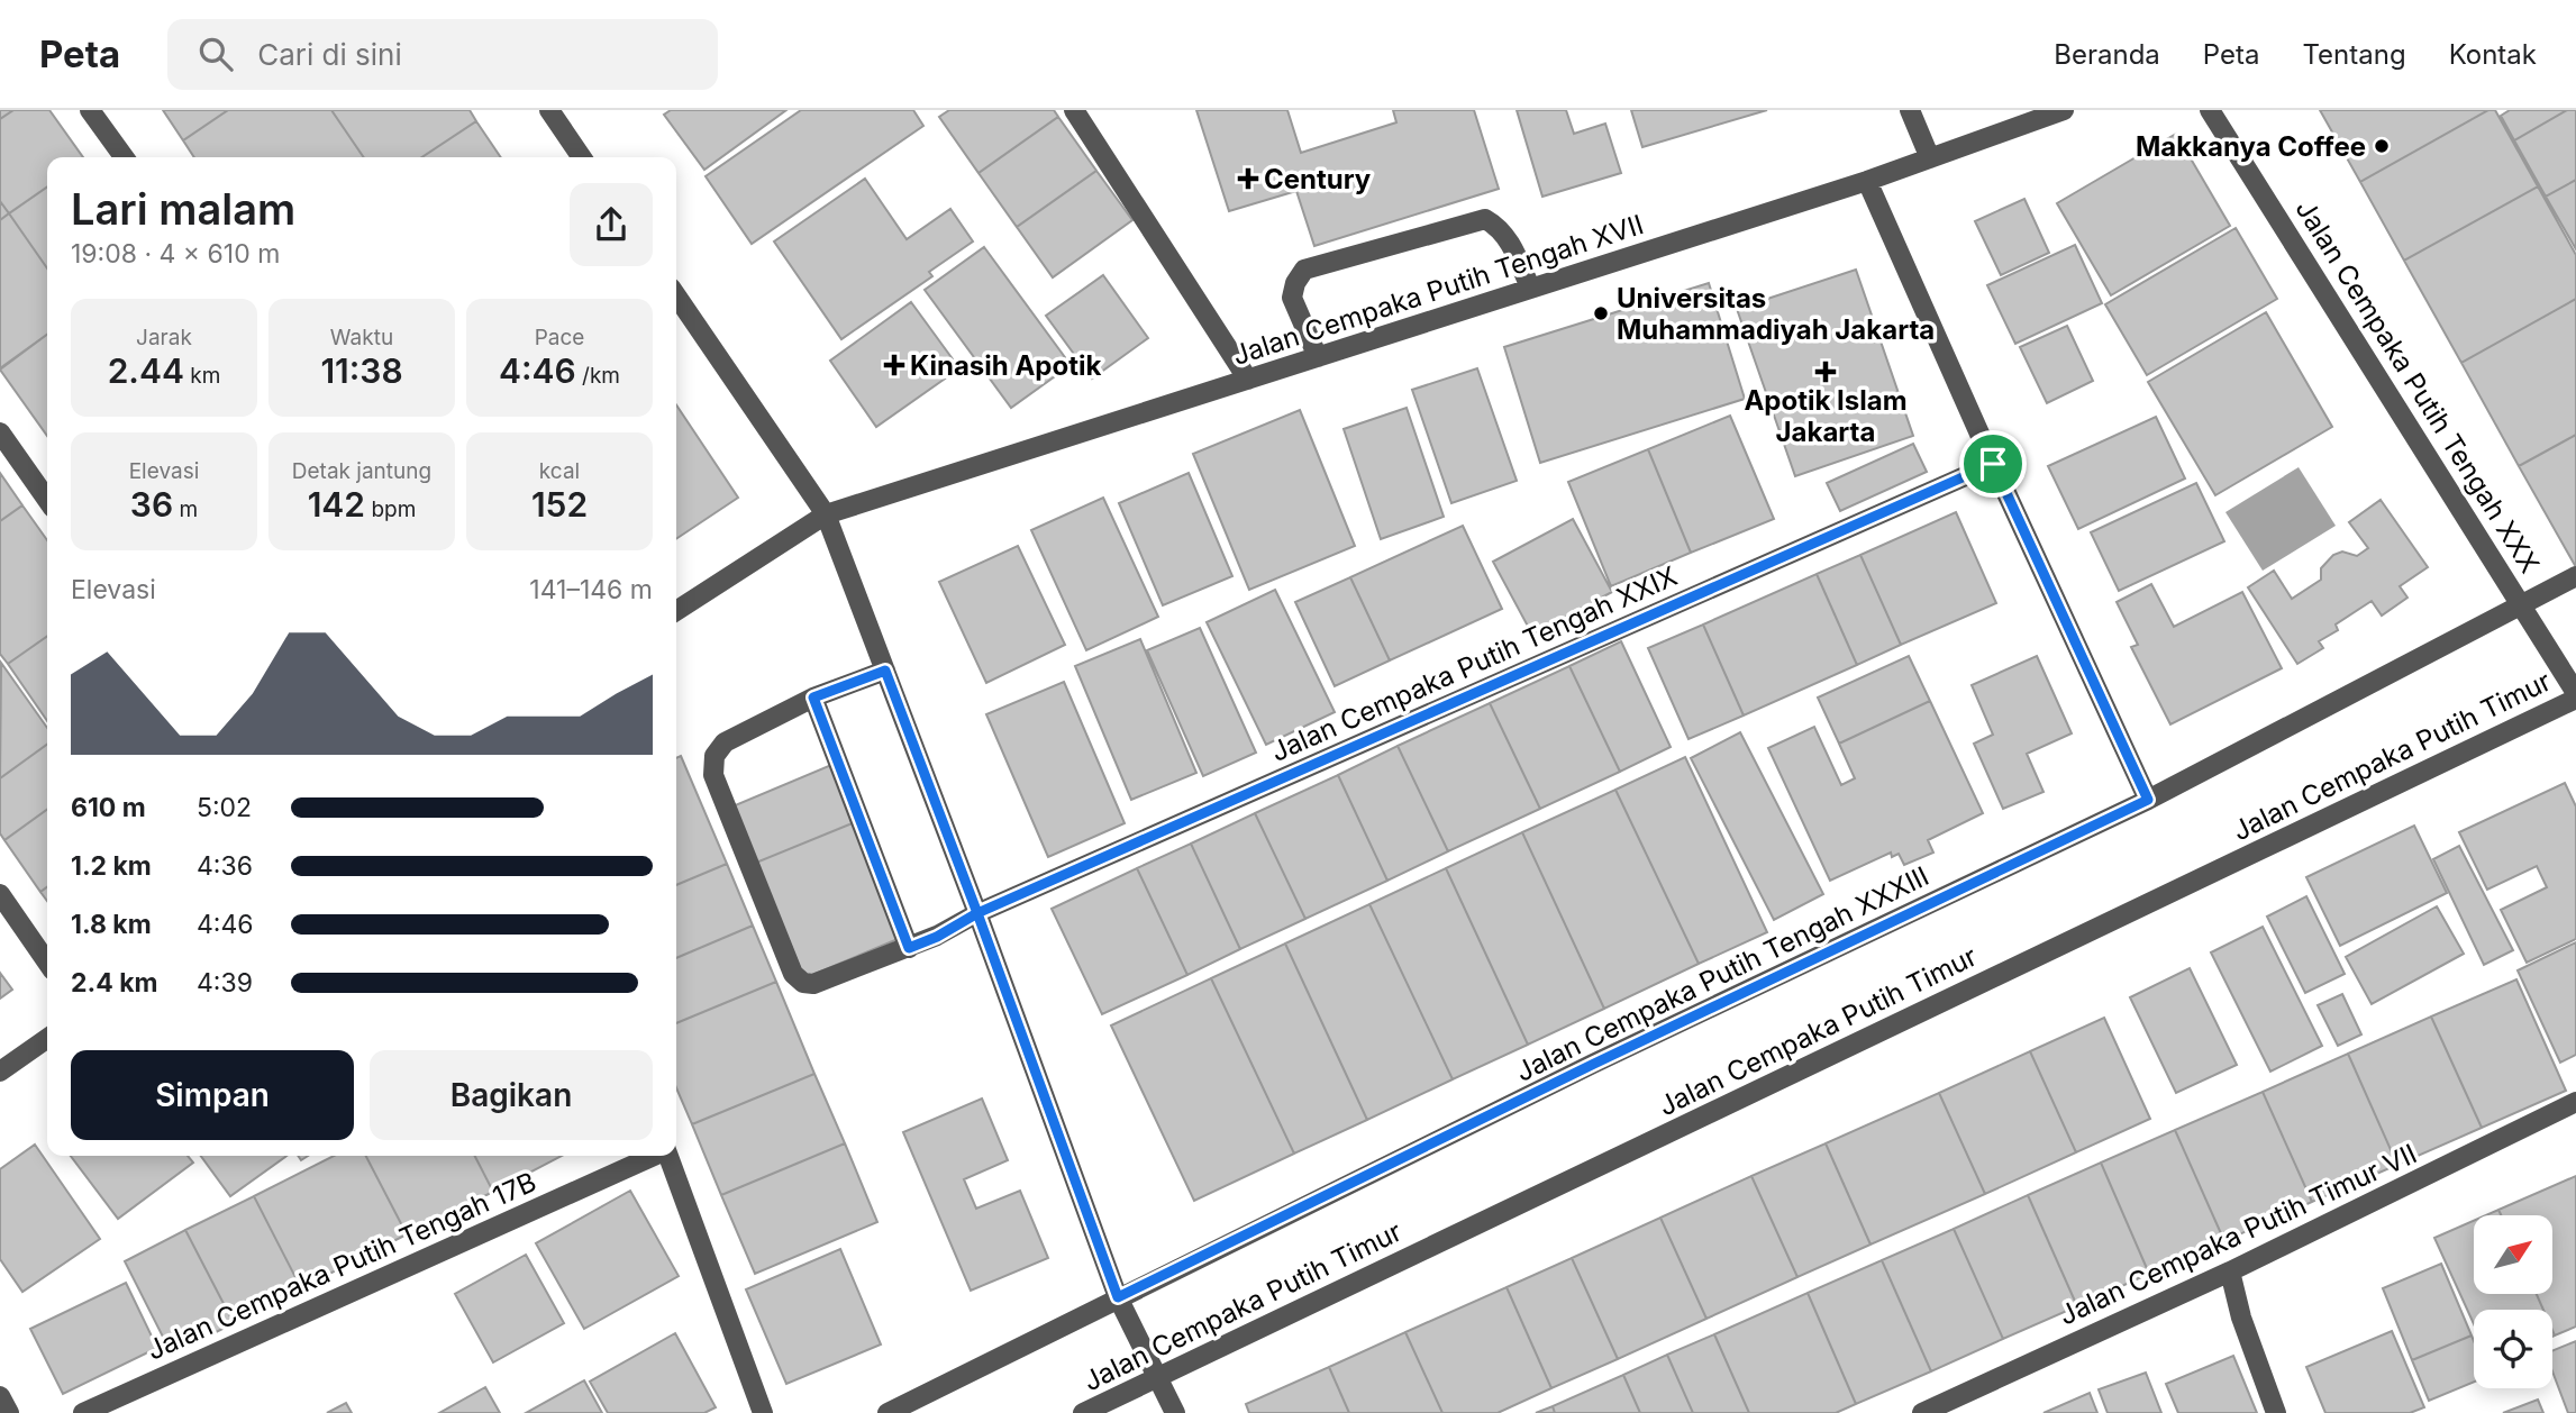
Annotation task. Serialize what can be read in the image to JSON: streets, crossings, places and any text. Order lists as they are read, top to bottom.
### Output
{
  "streets": {
    "street": [
      "Jalan Cempaka Putih Tengah XVII",
      "Jalan Cempaka Putih Tengah XXX",
      "Jalan Cempaka Putih Tengah XXIX",
      "Jalan Cempaka Putih Timur",
      "Jalan Cempaka Putih Tengah XXXIII",
      "Jalan Cempaka Putih Timur VII",
      "Jalan Cempaka Putih Tengah 17B"
    ]
  },
  "crossings": [
    ["Jalan Cempaka Putih Tengah XXX", "Jalan Cempaka Putih Timur"],
    ["Jalan Cempaka Putih Tengah XXX", "Jalan Cempaka Putih Tengah XXXIII"]
  ],
  "places": {
    "other": ["Makkanya Coffee", "Universitas Muhammadiyah Jakarta"],
    "health": ["Century", "Kinasih Apotik", "Apotik Islam Jakarta"]
  },
  "north": "top right",
  "page": {
    "header": "Peta",
    "search": "Cari di sini",
    "nav": [
      "Beranda",
      "Peta",
      "Tentang",
      "Kontak"
    ],
    "heading": ["Lari malam", "19:08 · 4 × 610 m"],
    "stats": [
      ["Jarak", "2.44 km"],
      ["Waktu", "11:38"],
      ["Pace", "4:46 /km"],
      ["Elevasi", "36 m"],
      ["Detak jantung", "142 bpm"],
      ["kcal", "152"]
    ],
    "chart": ["Elevasi", "141–146 m"],
    "list": [
      {
        "name": "610 m",
        "note": "5:02"
      },
      {
        "name": "1.2 km",
        "note": "4:36"
      },
      {
        "name": "1.8 km",
        "note": "4:46"
      },
      {
        "name": "2.4 km",
        "note": "4:39"
      }
    ],
    "buttons": ["Simpan", "Bagikan"]
  }
}
